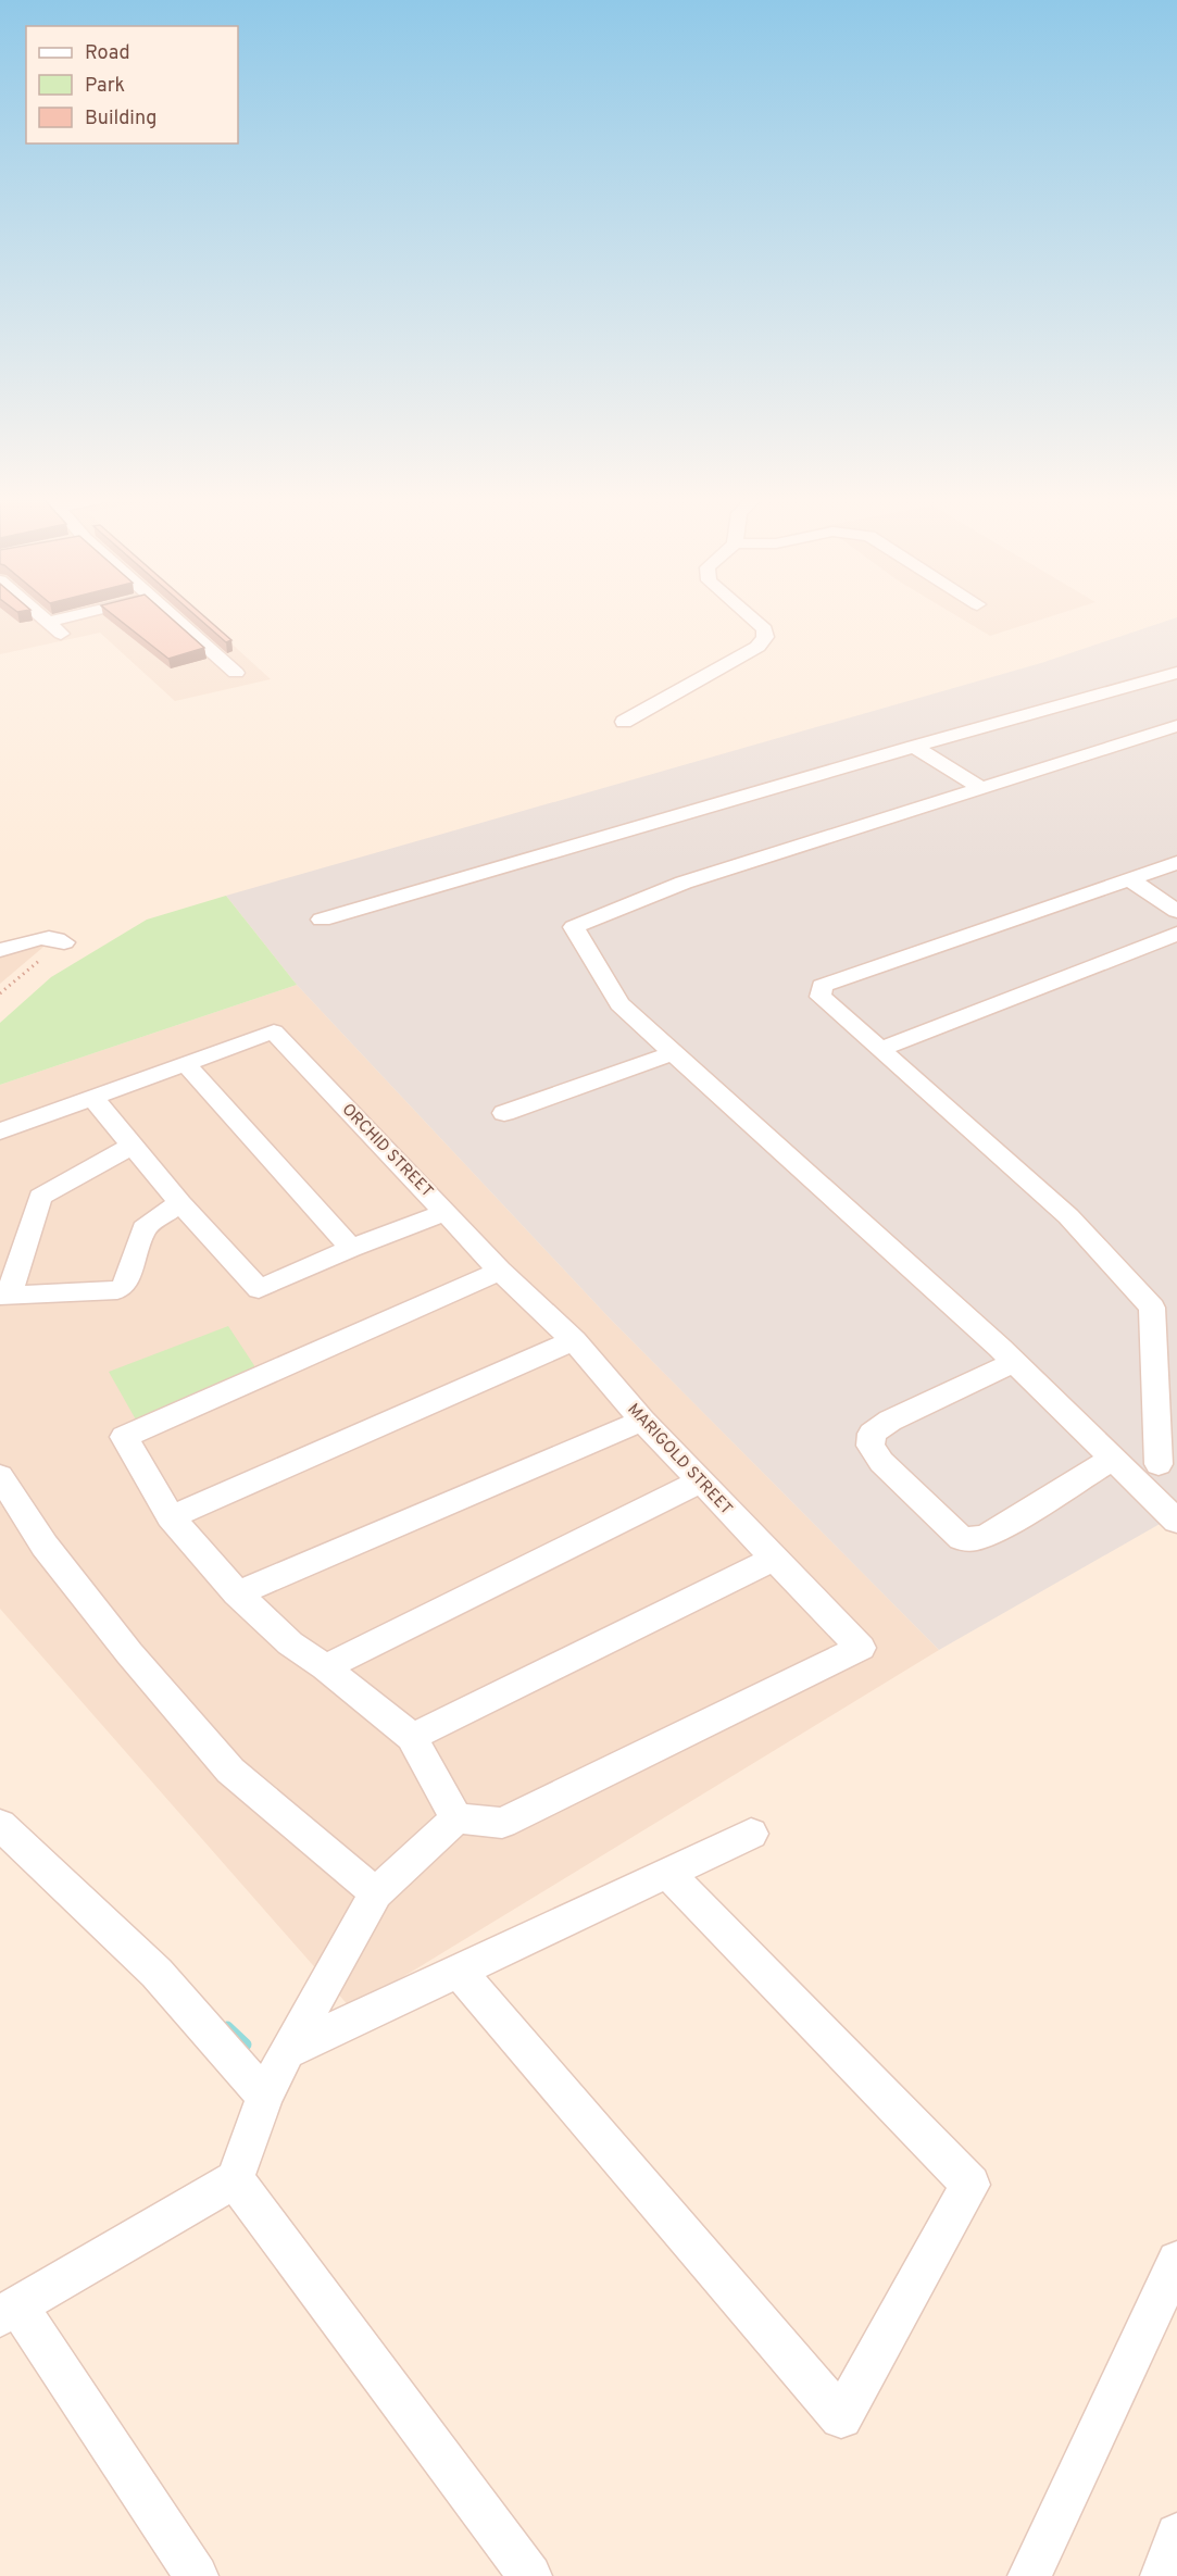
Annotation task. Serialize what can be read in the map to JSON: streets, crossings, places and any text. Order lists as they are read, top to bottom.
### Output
{
  "streets": {
    "street": ["ORCHID STREET", "MARIGOLD STREET"]
  },
  "crossings": [
    ["ORCHID STREET", "MARIGOLD STREET"]
  ],
  "legend": ["Road", "Park", "Building"]
}
